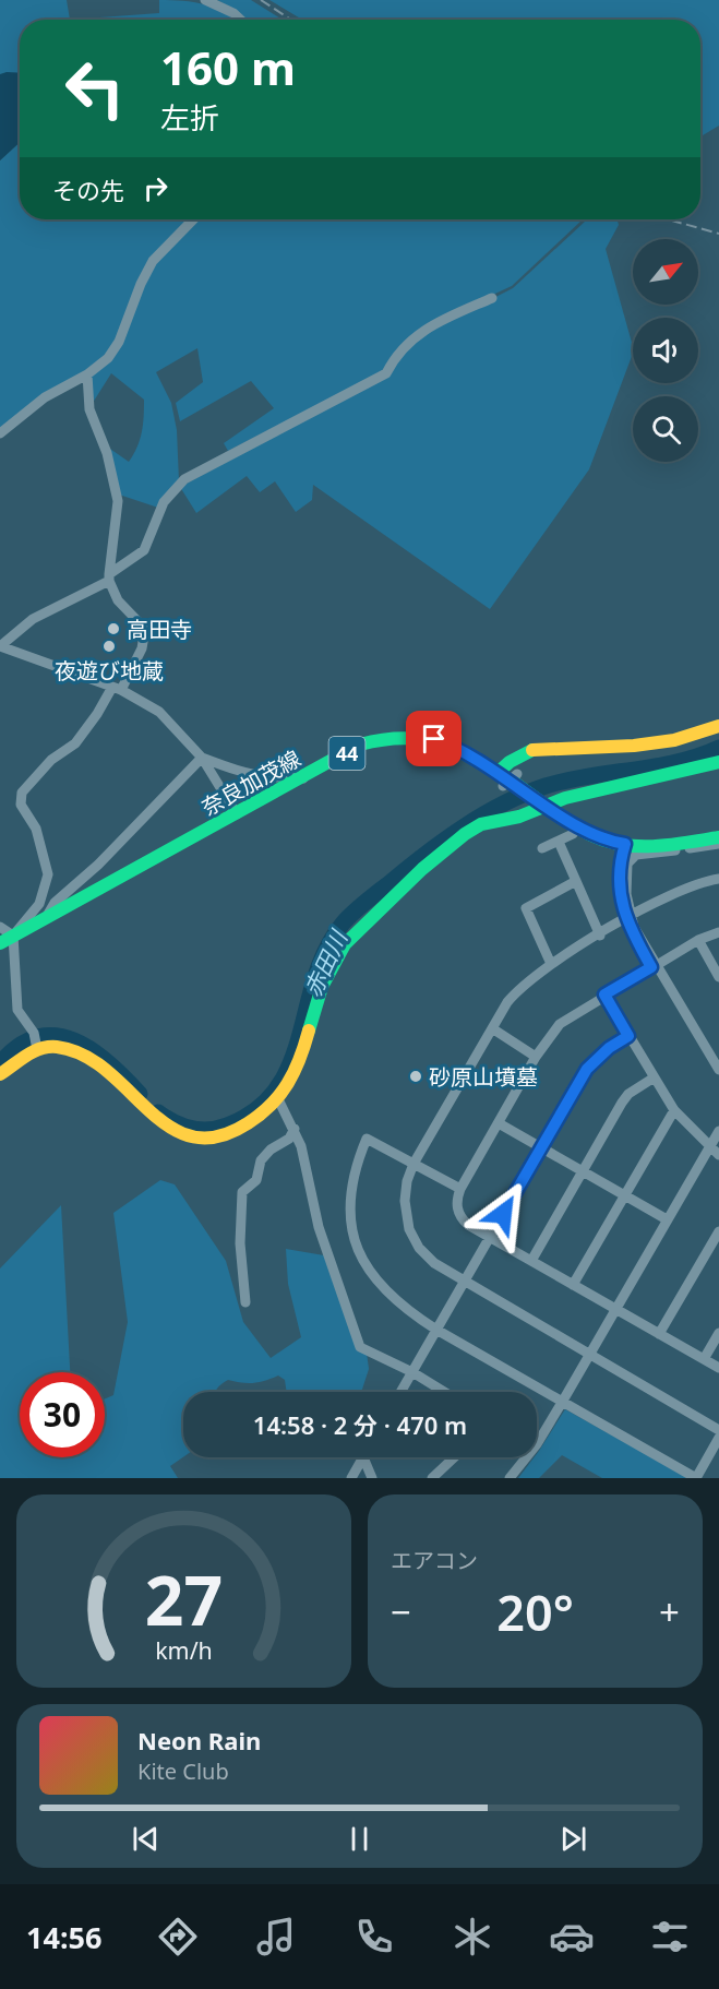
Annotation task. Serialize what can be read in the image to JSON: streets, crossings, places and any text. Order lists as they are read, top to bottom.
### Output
{
  "streets": {
    "street": ["44", "奈良加茂線"]
  },
  "water": ["赤田川"],
  "places": ["高田寺", "夜遊び地蔵", "砂原山墳墓"],
  "north": "top right",
  "page": {
    "turn": ["160 m", "左折"],
    "then": "その先",
    "limit": "30",
    "trip": "14:58 · 2 分 · 470 m",
    "tile": "エアコン",
    "heat": ["−", "20°", "+"],
    "song": ["Neon Rain", "Kite Club"],
    "tabs": "14:56",
    "gauge": ["27", "km/h"]
  }
}
